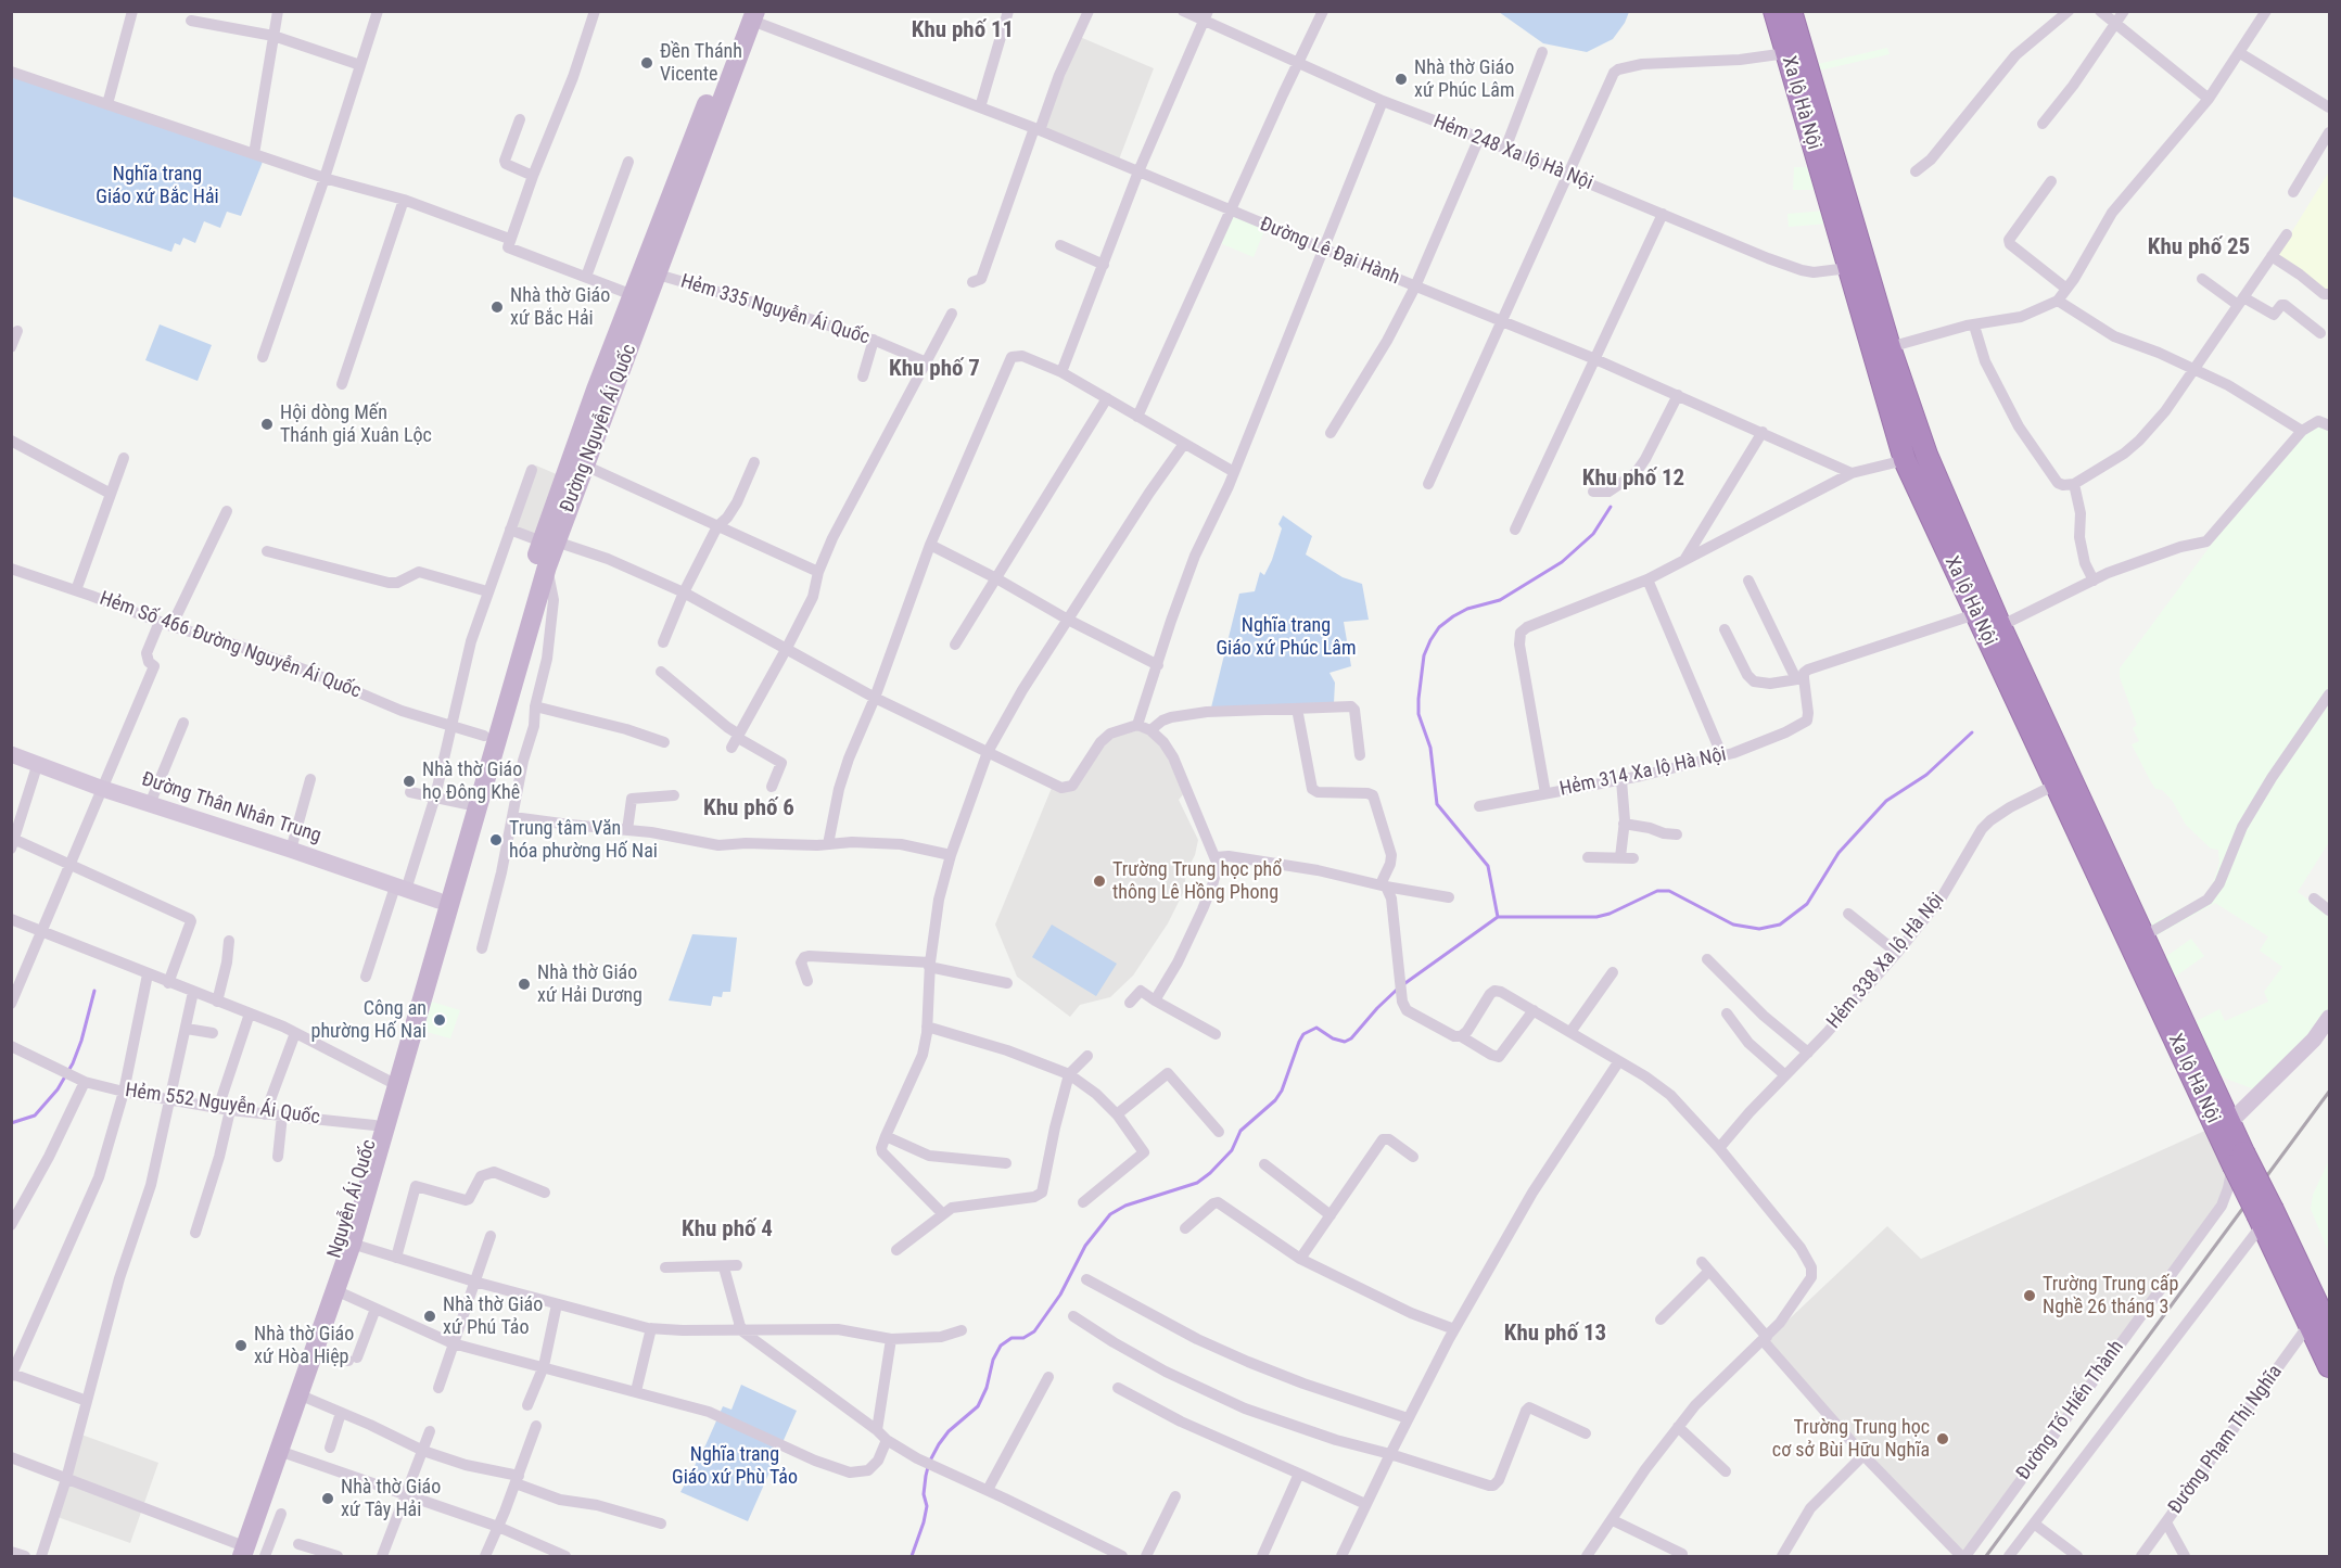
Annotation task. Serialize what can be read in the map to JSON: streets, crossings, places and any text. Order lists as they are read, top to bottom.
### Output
{
  "streets": {
    "highway": ["Xa lộ Hà Nội"],
    "main road": ["Đường Nguyễn Ái Quốc", "Nguyễn Ái Quốc"],
    "street": [
      "Hẻm 248 Xa lộ Hà Nội",
      "Đường Lê Đại Hành",
      "Hẻm 335 Nguyễn Ái Quốc",
      "Hẻm Số 466 Đường Nguyễn Ái Quốc",
      "Hẻm 314 Xa lộ Hà Nội",
      "Đường Thân Nhân Trung",
      "Hẻm 338 Xa lộ Hà Nội",
      "Hẻm 552 Nguyễn Ái Quốc",
      "Đường Tố Hiến Thành",
      "Đường Phạm Thị Nghĩa"
    ]
  },
  "crossings": [
    ["Xa lộ Hà Nội", "Hẻm 248 Xa lộ Hà Nội"],
    ["Xa lộ Hà Nội", "Hẻm 338 Xa lộ Hà Nội"],
    ["Xa lộ Hà Nội", "Đường Tố Hiến Thành"],
    ["Đường Lê Đại Hành", "Đường Nguyễn Ái Quốc"],
    ["Hẻm 335 Nguyễn Ái Quốc", "Đường Nguyễn Ái Quốc"],
    ["Đường Nguyễn Ái Quốc", "Hẻm Số 466 Đường Nguyễn Ái Quốc"],
    ["Đường Nguyễn Ái Quốc", "Nguyễn Ái Quốc"],
    ["Đường Thân Nhân Trung", "Nguyễn Ái Quốc"],
    ["Hẻm 552 Nguyễn Ái Quốc", "Nguyễn Ái Quốc"]
  ],
  "districts": [
    "Khu phố 11",
    "Khu phố 25",
    "Khu phố 7",
    "Khu phố 12",
    "Khu phố 6",
    "Khu phố 4",
    "Khu phố 13"
  ],
  "parks": ["Nghĩa trang Giáo xứ Bắc Hải", "Nghĩa trang Giáo xứ Phúc Lâm", "Nghĩa trang Giáo xứ Phù Tảo"],
  "places": [
    "Đền Thánh Vicente",
    "Nhà thờ Giáo xứ Phúc Lâm",
    "Nhà thờ Giáo xứ Bắc Hải",
    "Hội dòng Mến Thánh giá Xuân Lộc",
    "Nhà thờ Giáo họ Đông Khê",
    "Trung tâm Văn hóa phường Hố Nai",
    "Trường Trung học phổ thông Lê Hồng Phong",
    "Nhà thờ Giáo xứ Hải Dương",
    "Công an phường Hố Nai",
    "Trường Trung cấp Nghề 26 tháng 3",
    "Nhà thờ Giáo xứ Phú Tảo",
    "Nhà thờ Giáo xứ Hòa Hiệp",
    "Trường Trung học cơ sở Bùi Hữu Nghĩa",
    "Nhà thờ Giáo xứ Tây Hải"
  ]
}
